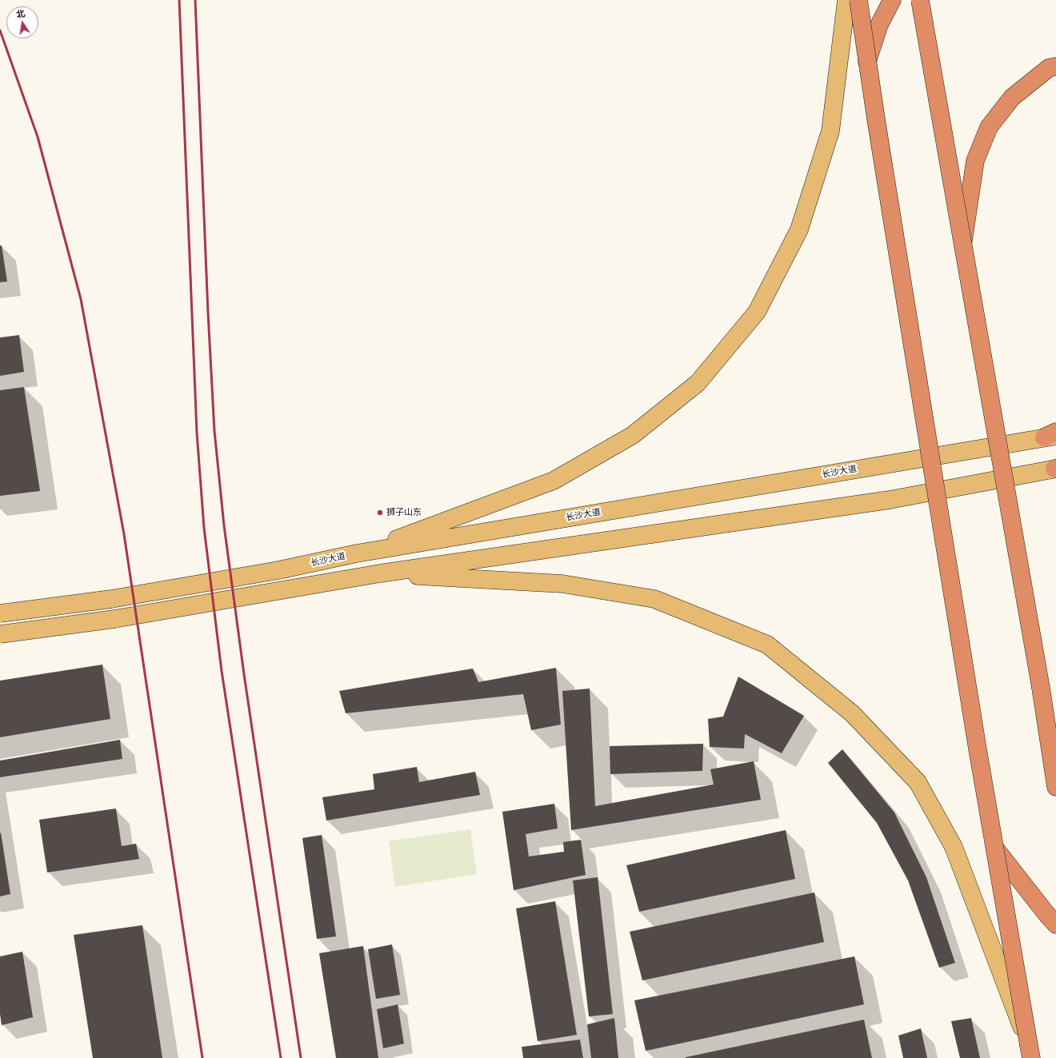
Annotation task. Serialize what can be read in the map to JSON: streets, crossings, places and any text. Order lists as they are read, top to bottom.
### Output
{
  "streets": {
    "main road": ["长沙大道"]
  },
  "places": ["狮子山东"],
  "north": "top"
}
